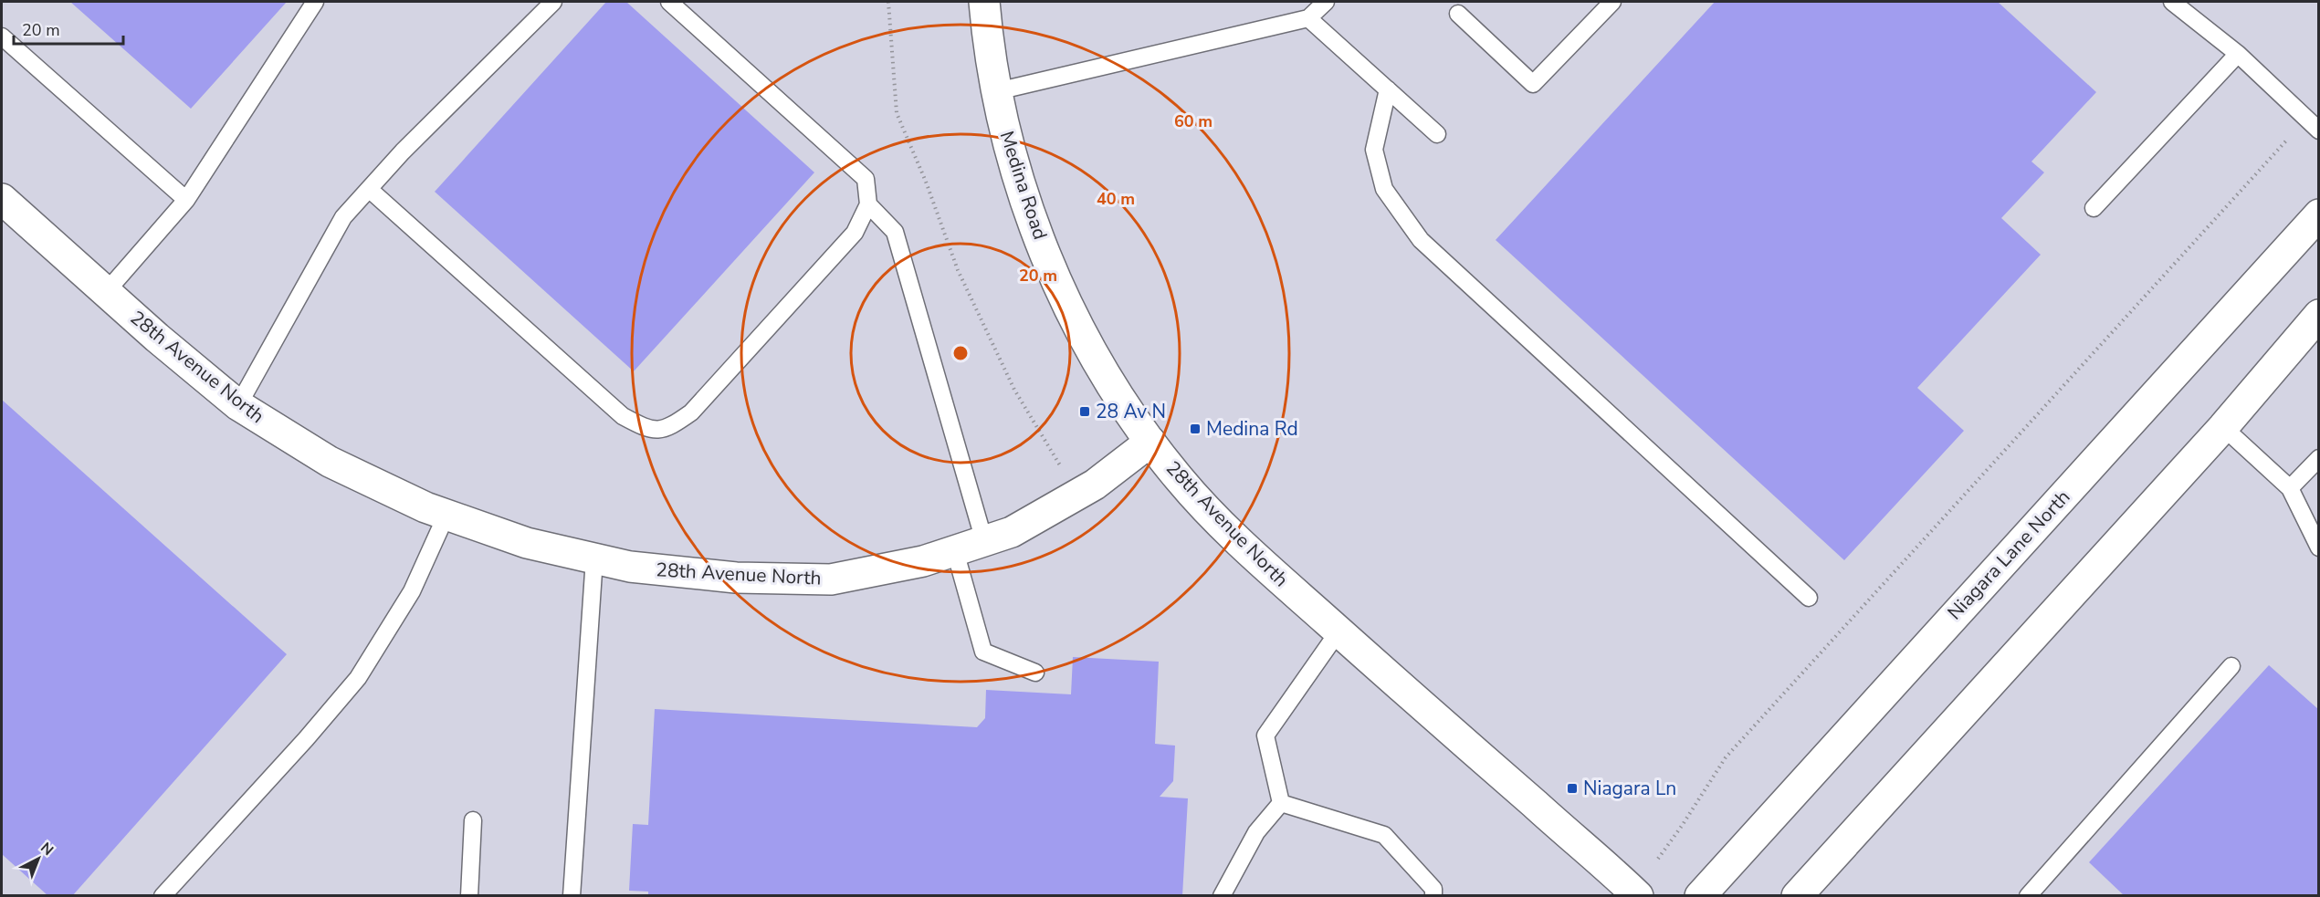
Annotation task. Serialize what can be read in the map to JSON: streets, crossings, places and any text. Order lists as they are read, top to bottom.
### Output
{
  "streets": {
    "street": ["Medina Road", "28th Avenue North", "Niagara Lane North"]
  },
  "crossings": [
    ["Medina Road", "28th Avenue North"]
  ],
  "places": {
    "transit": ["28 Av N", "Medina Rd", "Niagara Ln"]
  },
  "scale_bar": "20 m",
  "north": "top right",
  "rings": ["60 m", "40 m", "20 m"]
}
